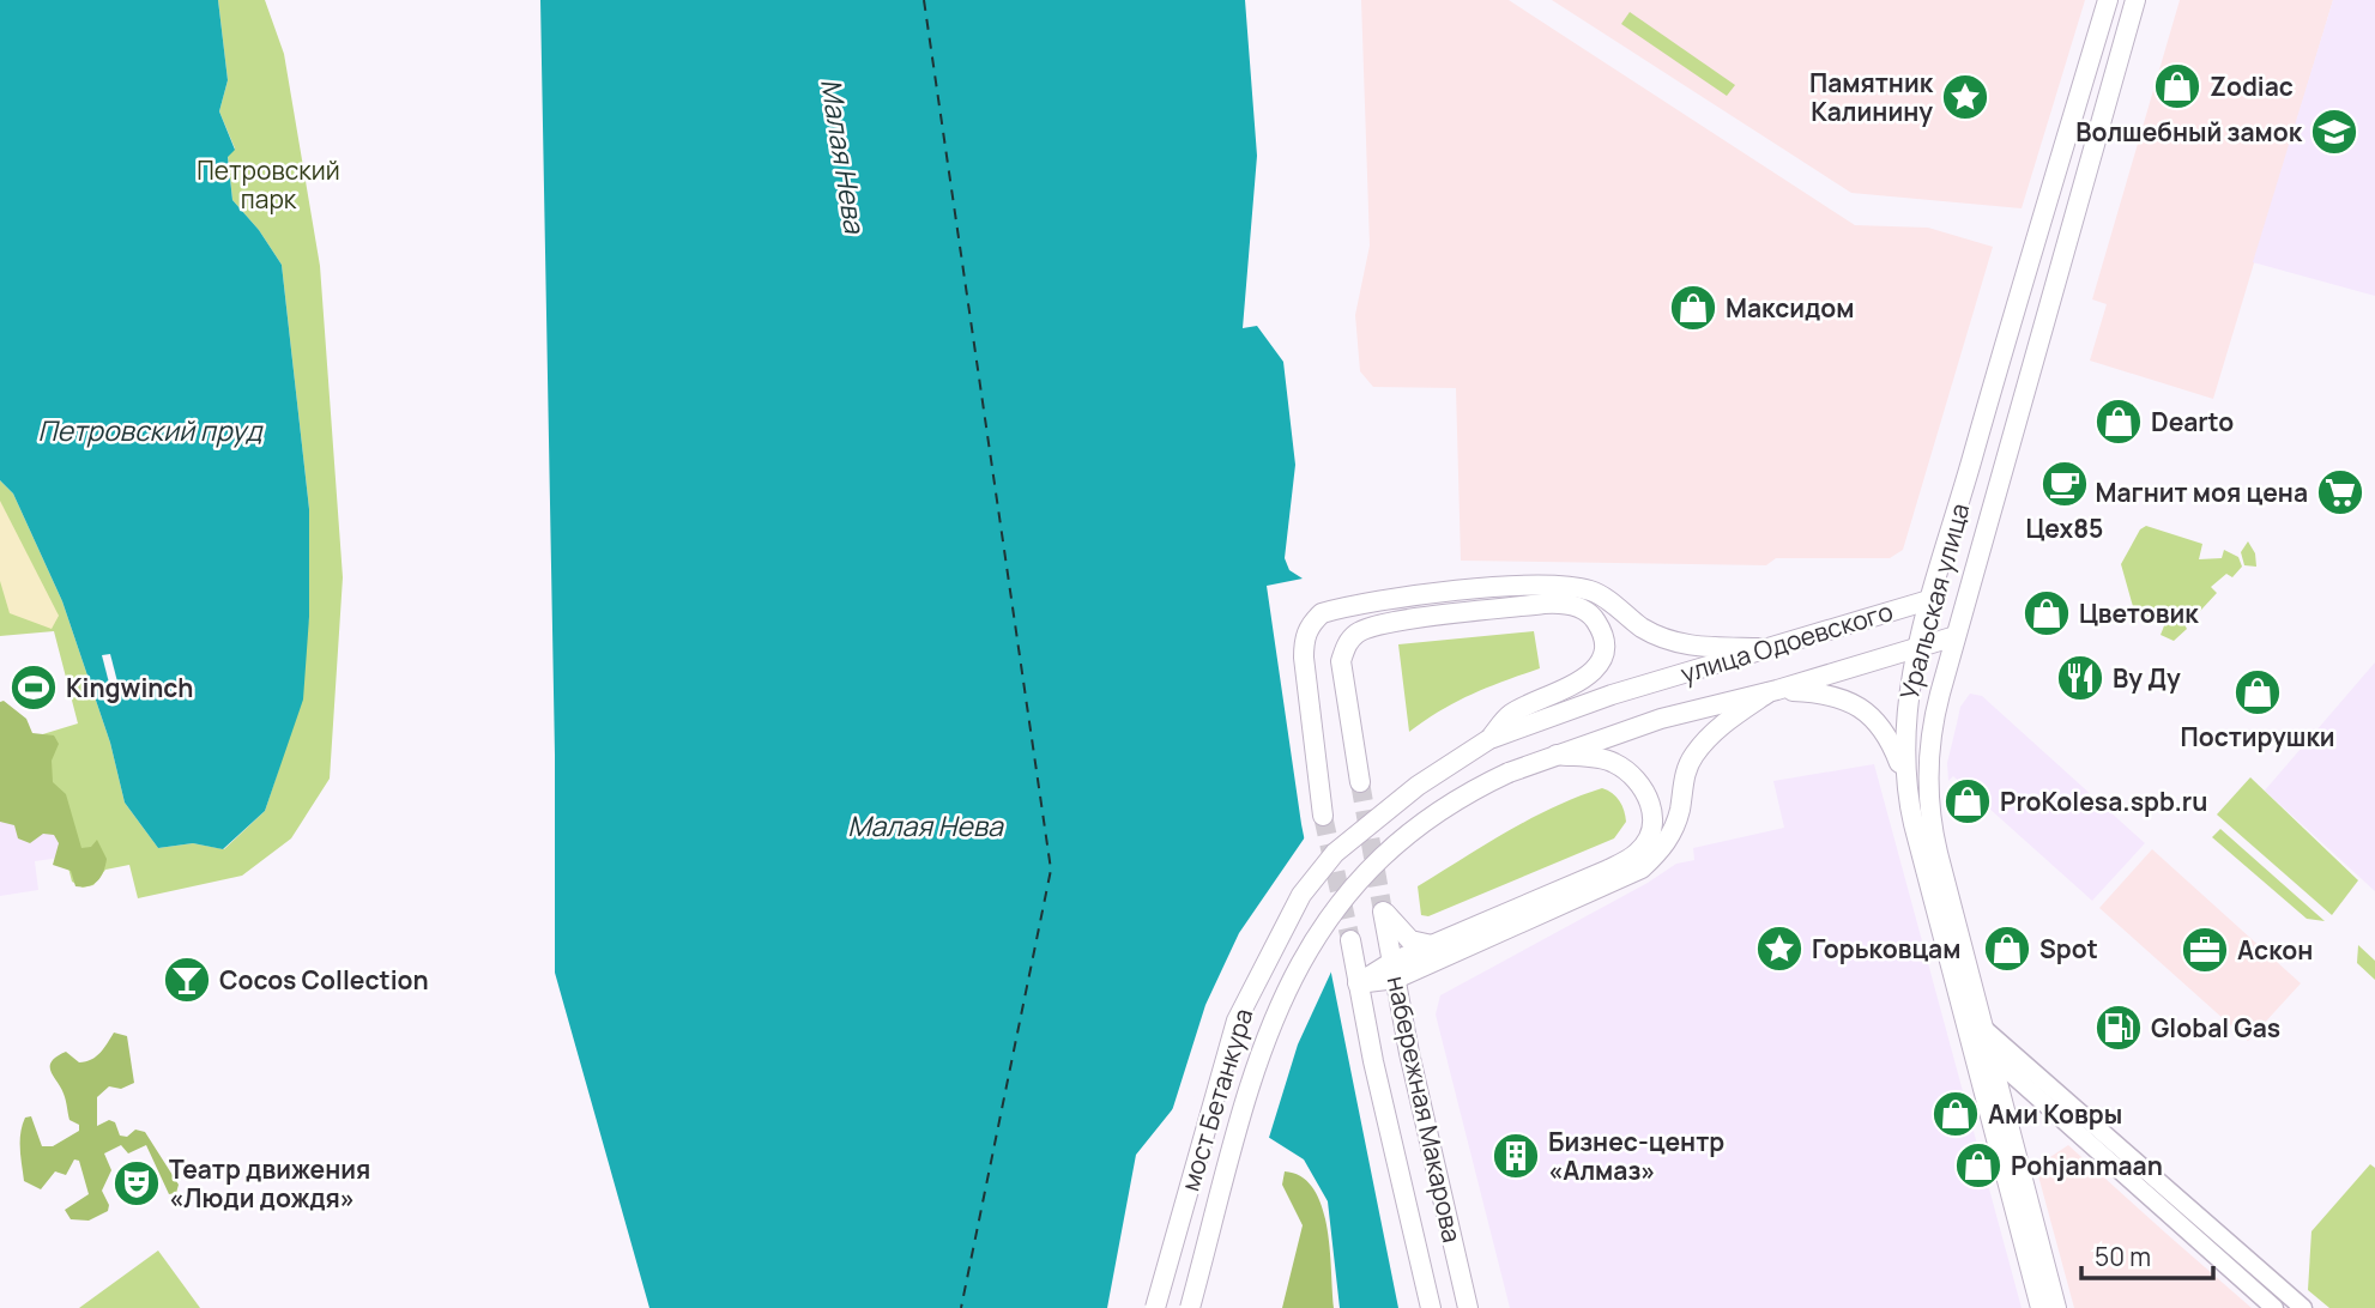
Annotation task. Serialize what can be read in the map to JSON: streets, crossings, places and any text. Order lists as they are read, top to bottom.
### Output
{
  "streets": {
    "main road": [
      "Уральская улица",
      "улица Одоевского",
      "мост Бетанкура",
      "набережная Макарова"
    ]
  },
  "crossings": [
    ["Уральская улица", "улица Одоевского"],
    ["улица Одоевского", "мост Бетанкура"]
  ],
  "water": ["Малая Нева", "Петровский пруд"],
  "parks": ["Петровский парк"],
  "places": {
    "shop": [
      "Zodiac",
      "Максидом",
      "Dearto",
      "Цветовик",
      "Постирушки",
      "ProKolesa.spb.ru",
      "Spot",
      "Ами Ковры",
      "Pohjanmaan"
    ],
    "place": ["Памятник Калинину", "Горьковцам"],
    "school or university": ["Волшебный замок"],
    "cafe": ["Цех85"],
    "supermarket": ["Магнит моя цена"],
    "restaurant": ["Ву Ду"],
    "sports": ["Kingwinch"],
    "office": ["Аскон"],
    "bar": ["Cocos Collection"],
    "fuel station": ["Global Gas"],
    "building": ["Бизнес-центр «Алмаз»"],
    "theatre": ["Театр движения «Люди дождя»"]
  },
  "scale_bar": "50 m"
}
